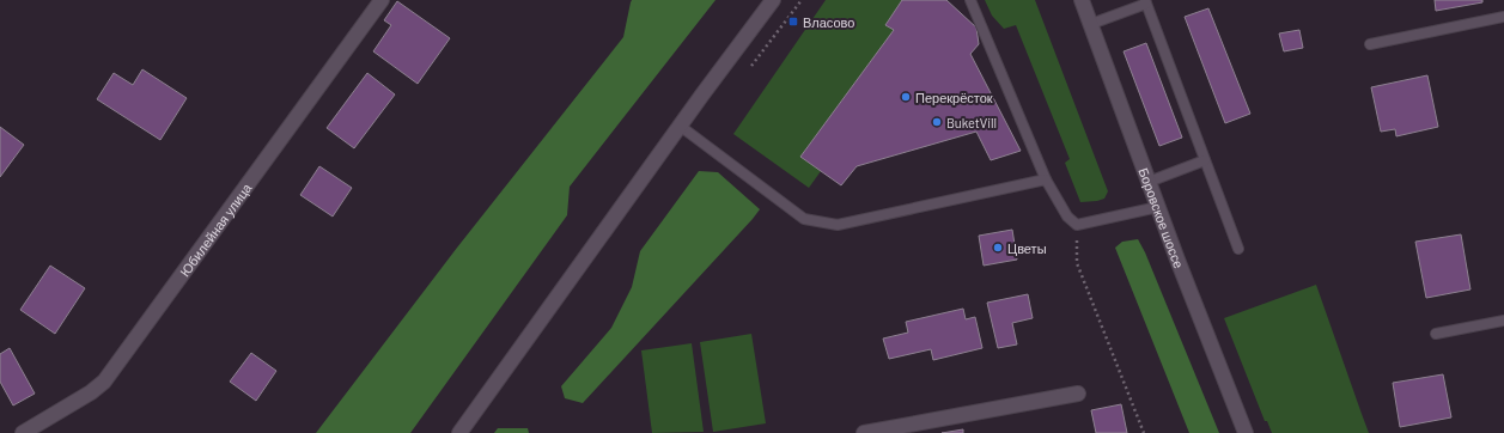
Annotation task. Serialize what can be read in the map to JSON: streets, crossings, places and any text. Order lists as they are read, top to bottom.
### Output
{
  "streets": {
    "main road": ["Боровское шоссе", "Юбилейная улица"]
  },
  "places": {
    "transit": ["Власово"],
    "other": ["Перекрёсток", "BuketVill", "Цветы"]
  }
}
